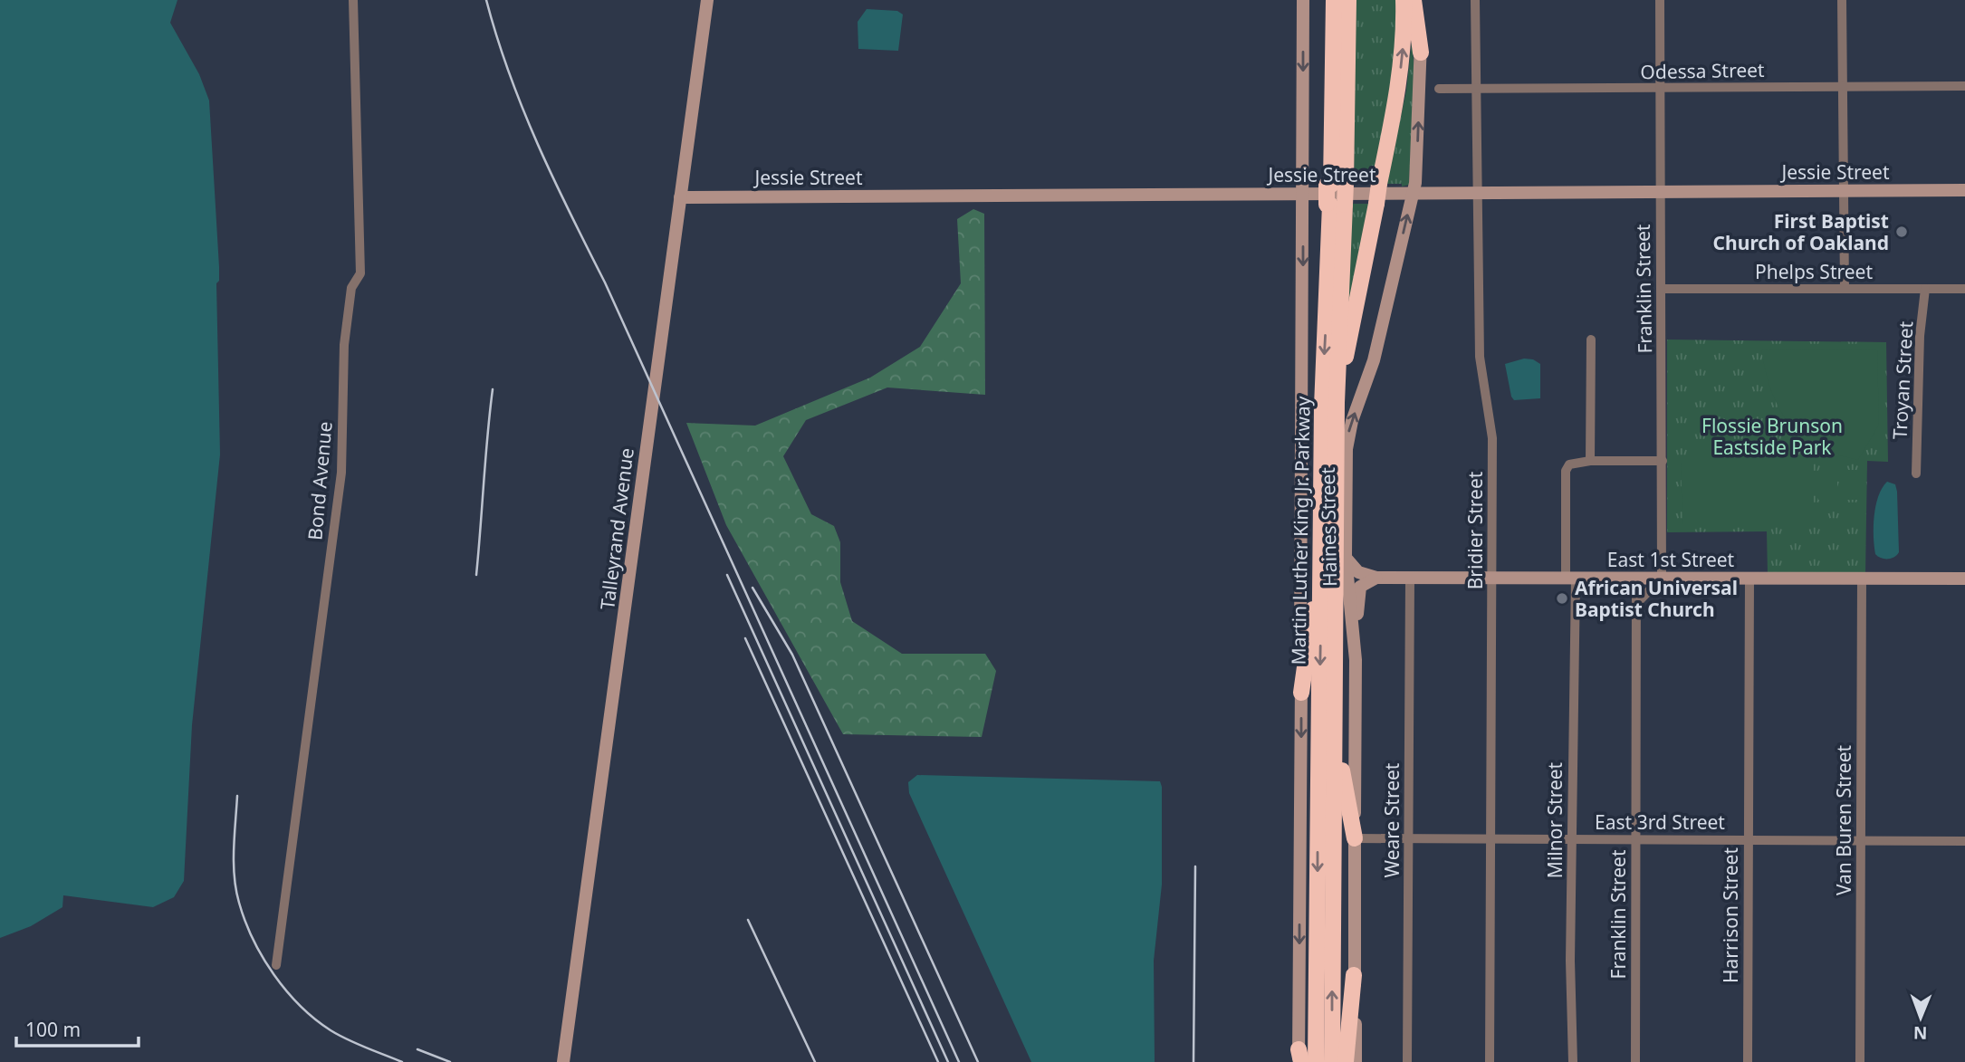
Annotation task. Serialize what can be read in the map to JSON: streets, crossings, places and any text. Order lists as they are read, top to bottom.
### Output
{
  "streets": {
    "highway": ["Martin Luther King Jr. Parkway"],
    "street": [
      "Odessa Street",
      "Jessie Street",
      "Phelps Street",
      "Franklin Street",
      "Troyan Street",
      "Bond Avenue",
      "Haines Street",
      "Talleyrand Avenue",
      "Bridier Street",
      "East 1st Street",
      "Weare Street",
      "Milnor Street",
      "Van Buren Street",
      "East 3rd Street",
      "Harrison Street"
    ]
  },
  "crossings": [
    ["Odessa Street", "Franklin Street"],
    ["Odessa Street", "Bridier Street"],
    ["Jessie Street", "Franklin Street"],
    ["Jessie Street", "Haines Street"],
    ["Jessie Street", "Talleyrand Avenue"],
    ["Jessie Street", "Bridier Street"],
    ["Phelps Street", "Franklin Street"],
    ["Phelps Street", "Troyan Street"],
    ["Franklin Street", "East 1st Street"],
    ["Franklin Street", "East 3rd Street"],
    ["Haines Street", "East 1st Street"],
    ["Haines Street", "East 3rd Street"],
    ["Bridier Street", "East 1st Street"],
    ["Bridier Street", "East 3rd Street"],
    ["East 1st Street", "Weare Street"],
    ["East 1st Street", "Milnor Street"],
    ["East 1st Street", "Van Buren Street"],
    ["East 1st Street", "Harrison Street"],
    ["Weare Street", "East 3rd Street"],
    ["Milnor Street", "East 3rd Street"],
    ["Van Buren Street", "East 3rd Street"],
    ["East 3rd Street", "Harrison Street"]
  ],
  "parks": ["Flossie Brunson Eastside Park"],
  "places": ["First Baptist Church of Oakland", "African Universal Baptist Church"],
  "scale_bar": "100 m",
  "north": "bottom"
}
